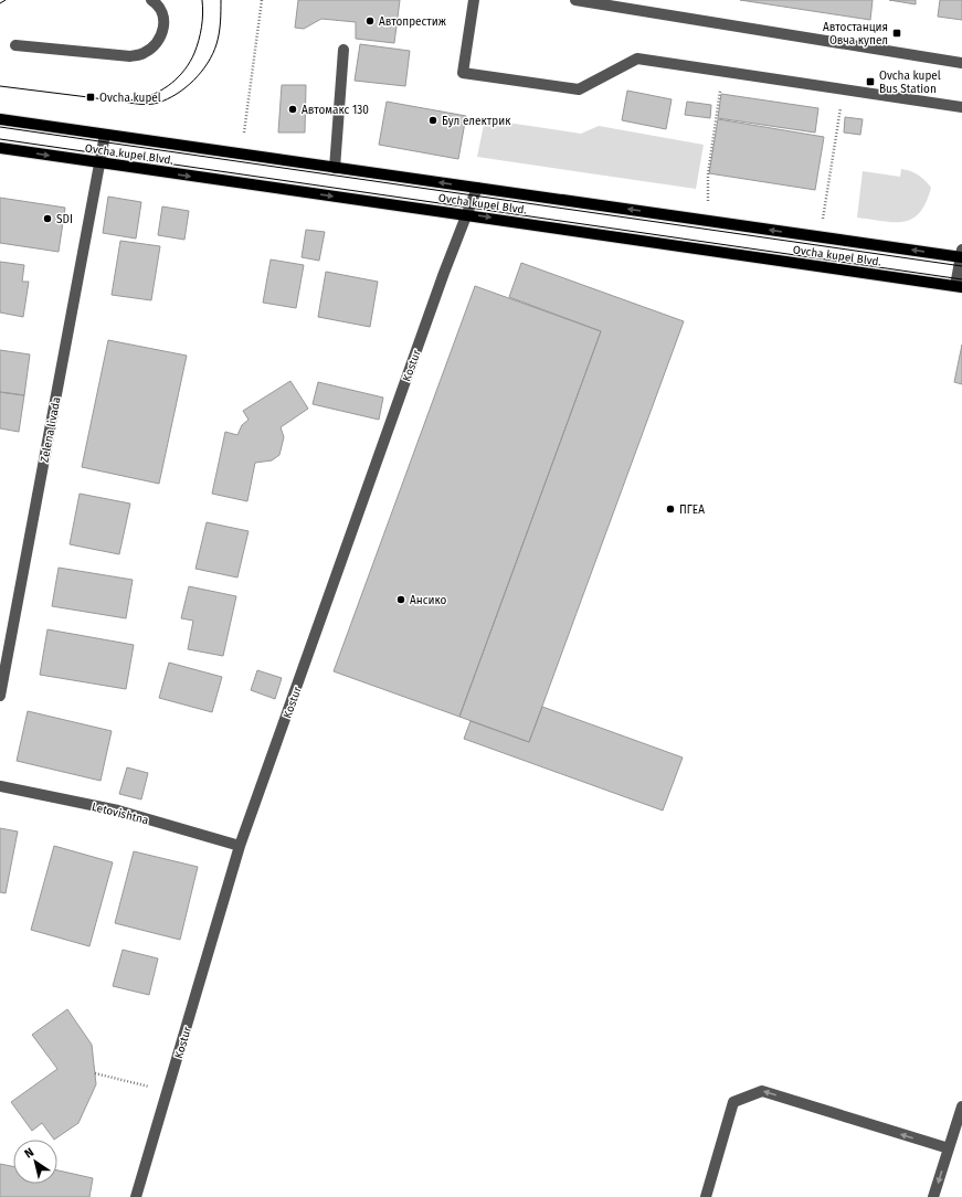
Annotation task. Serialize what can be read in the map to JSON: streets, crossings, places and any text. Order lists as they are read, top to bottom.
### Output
{
  "streets": {
    "main road": ["Ovcha kupel Blvd."],
    "street": ["Kostur", "Zelena livada", "Letovishtna"]
  },
  "crossings": [
    ["Ovcha kupel Blvd.", "Kostur"],
    ["Ovcha kupel Blvd.", "Zelena livada"],
    ["Kostur", "Letovishtna"]
  ],
  "places": {
    "other": [
      "Автопрестиж",
      "Автомакс 130",
      "Бул електрик",
      "SDI",
      "ПГЕА",
      "Ансико"
    ],
    "transit": ["Автостанция Овча купел", "Ovcha kupel Bus Station", "Ovcha kupel"]
  },
  "north": "top left"
}
